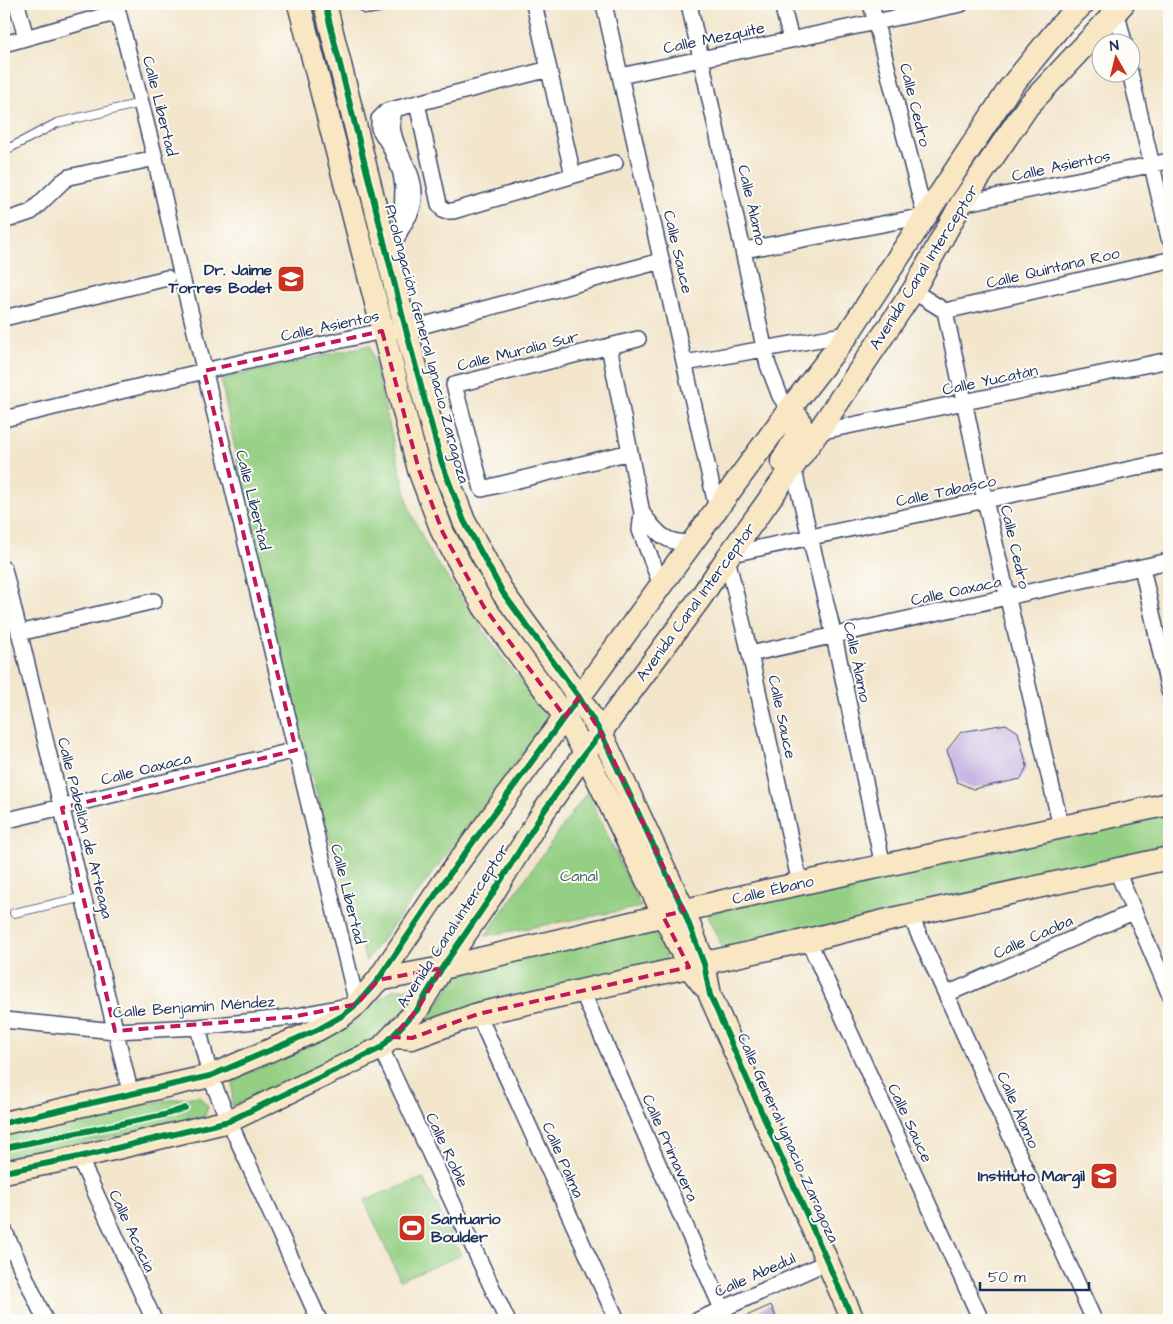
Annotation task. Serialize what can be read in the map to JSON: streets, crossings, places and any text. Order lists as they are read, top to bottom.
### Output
{
  "streets": {
    "street": [
      "Calle Mezquite",
      "Calle Cedro",
      "Calle Libertad",
      "Calle Asientos",
      "Calle Álamo",
      "Calle Sauce",
      "Avenida Canal Interceptor",
      "Calle Quintana Roo",
      "Prolongación General Ignacio Zaragoza",
      "Calle Muralia Sur",
      "Calle Yucatán",
      "Calle Tabasco",
      "Calle Oaxaca",
      "Calle Pabellón de Arteaga",
      "Calle Ébano",
      "Calle Caoba",
      "Calle Benjamín Méndez",
      "Calle General Ignacio Zaragoza",
      "Calle Primavera",
      "Calle Roble",
      "Calle Palma",
      "Calle Acacia",
      "Calle Abedul"
    ]
  },
  "crossings": [
    ["Calle Mezquite", "Calle Cedro"],
    ["Calle Mezquite", "Calle Álamo"],
    ["Calle Mezquite", "Calle Sauce"],
    ["Calle Cedro", "Avenida Canal Interceptor"],
    ["Calle Cedro", "Calle Quintana Roo"],
    ["Calle Cedro", "Calle Yucatán"],
    ["Calle Cedro", "Calle Tabasco"],
    ["Calle Cedro", "Calle Oaxaca"],
    ["Calle Cedro", "Calle Ébano"],
    ["Calle Libertad", "Calle Asientos"],
    ["Calle Libertad", "Avenida Canal Interceptor"],
    ["Calle Libertad", "Calle Oaxaca"],
    ["Calle Libertad", "Calle Benjamín Méndez"],
    ["Calle Asientos", "Calle Sauce"],
    ["Calle Asientos", "Avenida Canal Interceptor"],
    ["Calle Asientos", "Prolongación General Ignacio Zaragoza"],
    ["Calle Álamo", "Avenida Canal Interceptor"],
    ["Calle Álamo", "Calle Tabasco"],
    ["Calle Álamo", "Calle Oaxaca"],
    ["Calle Álamo", "Calle Ébano"],
    ["Calle Álamo", "Calle Caoba"],
    ["Calle Sauce", "Avenida Canal Interceptor"],
    ["Calle Sauce", "Calle Tabasco"],
    ["Calle Sauce", "Calle Oaxaca"],
    ["Calle Sauce", "Calle Ébano"],
    ["Avenida Canal Interceptor", "Prolongación General Ignacio Zaragoza"],
    ["Avenida Canal Interceptor", "Calle Yucatán"],
    ["Avenida Canal Interceptor", "Calle Tabasco"],
    ["Avenida Canal Interceptor", "Calle Pabellón de Arteaga"],
    ["Avenida Canal Interceptor", "Calle Ébano"],
    ["Avenida Canal Interceptor", "Calle Benjamín Méndez"],
    ["Avenida Canal Interceptor", "Calle Roble"],
    ["Avenida Canal Interceptor", "Calle Acacia"],
    ["Prolongación General Ignacio Zaragoza", "Calle Ébano"],
    ["Prolongación General Ignacio Zaragoza", "Calle General Ignacio Zaragoza"],
    ["Calle Oaxaca", "Calle Pabellón de Arteaga"],
    ["Calle Pabellón de Arteaga", "Calle Benjamín Méndez"],
    ["Calle General Ignacio Zaragoza", "Calle Abedul"],
    ["Calle Primavera", "Calle Abedul"]
  ],
  "parks": ["Canal"],
  "places": {
    "school or university": ["Dr. Jaime Torres Bodet", "Instituto Margil"],
    "sports": ["Santuario Boulder"]
  },
  "scale_bar": "50 m",
  "north": "top"
}
